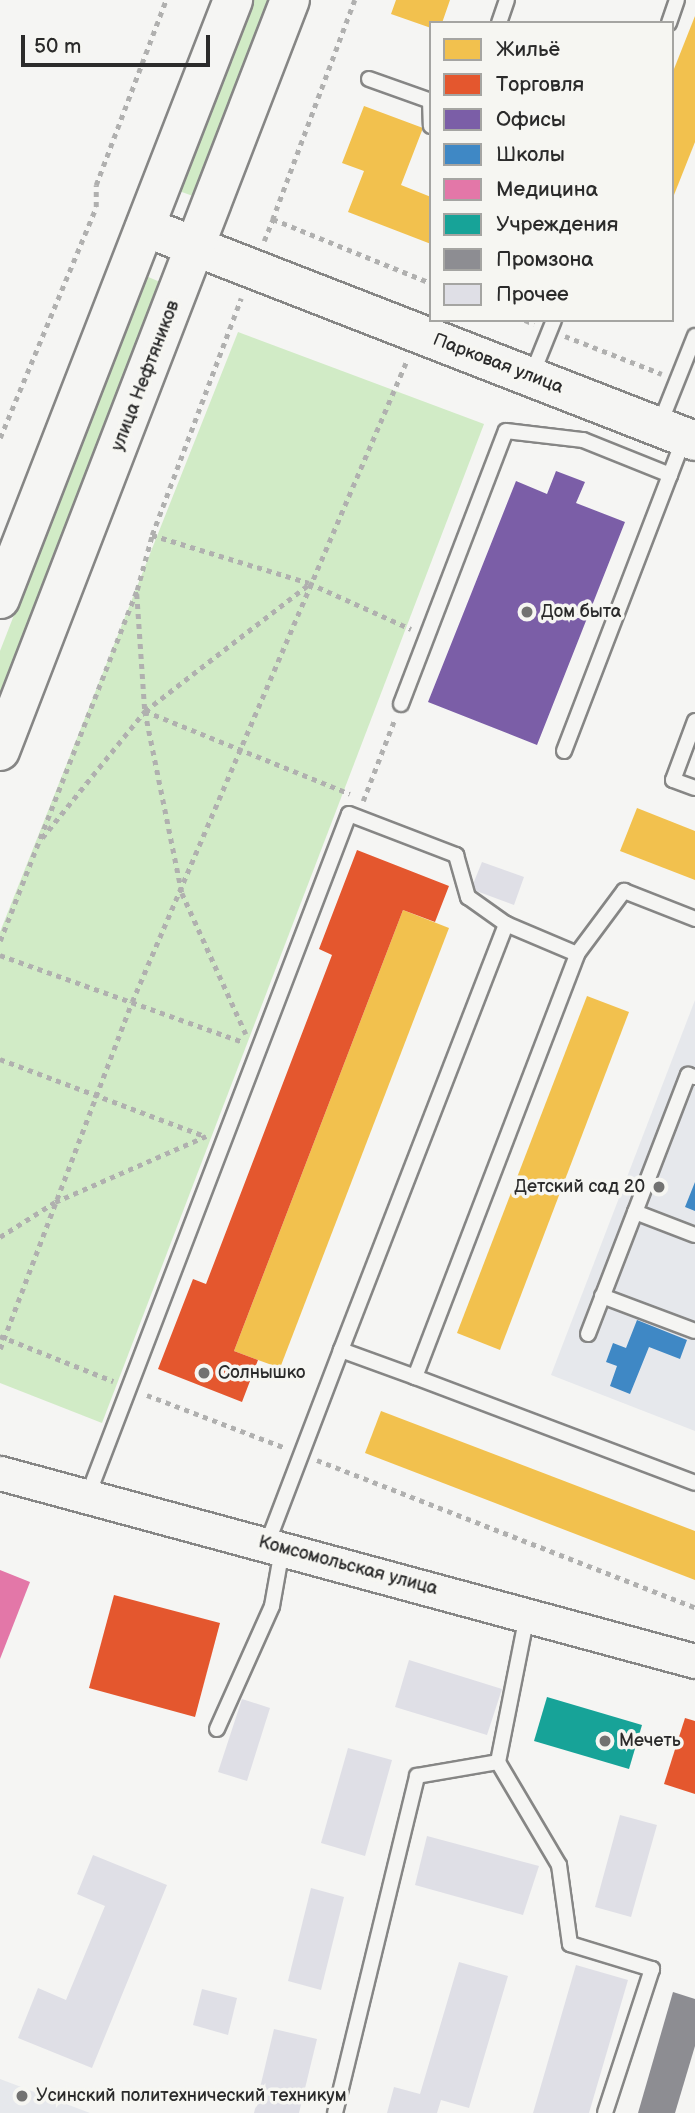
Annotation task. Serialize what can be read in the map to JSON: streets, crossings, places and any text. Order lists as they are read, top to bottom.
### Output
{
  "streets": {
    "main road": ["Парковая улица", "улица Нефтяников"],
    "street": ["Комсомольская улица"]
  },
  "crossings": [
    ["Парковая улица", "улица Нефтяников"]
  ],
  "places": [
    "Дом быта",
    "Детский сад 20",
    "Солнышко",
    "Мечеть",
    "Усинский политехнический техникум"
  ],
  "legend": [
    "Жильё",
    "Торговля",
    "Офисы",
    "Школы",
    "Медицина",
    "Учреждения",
    "Промзона",
    "Прочее"
  ],
  "scale_bar": "50 m"
}
